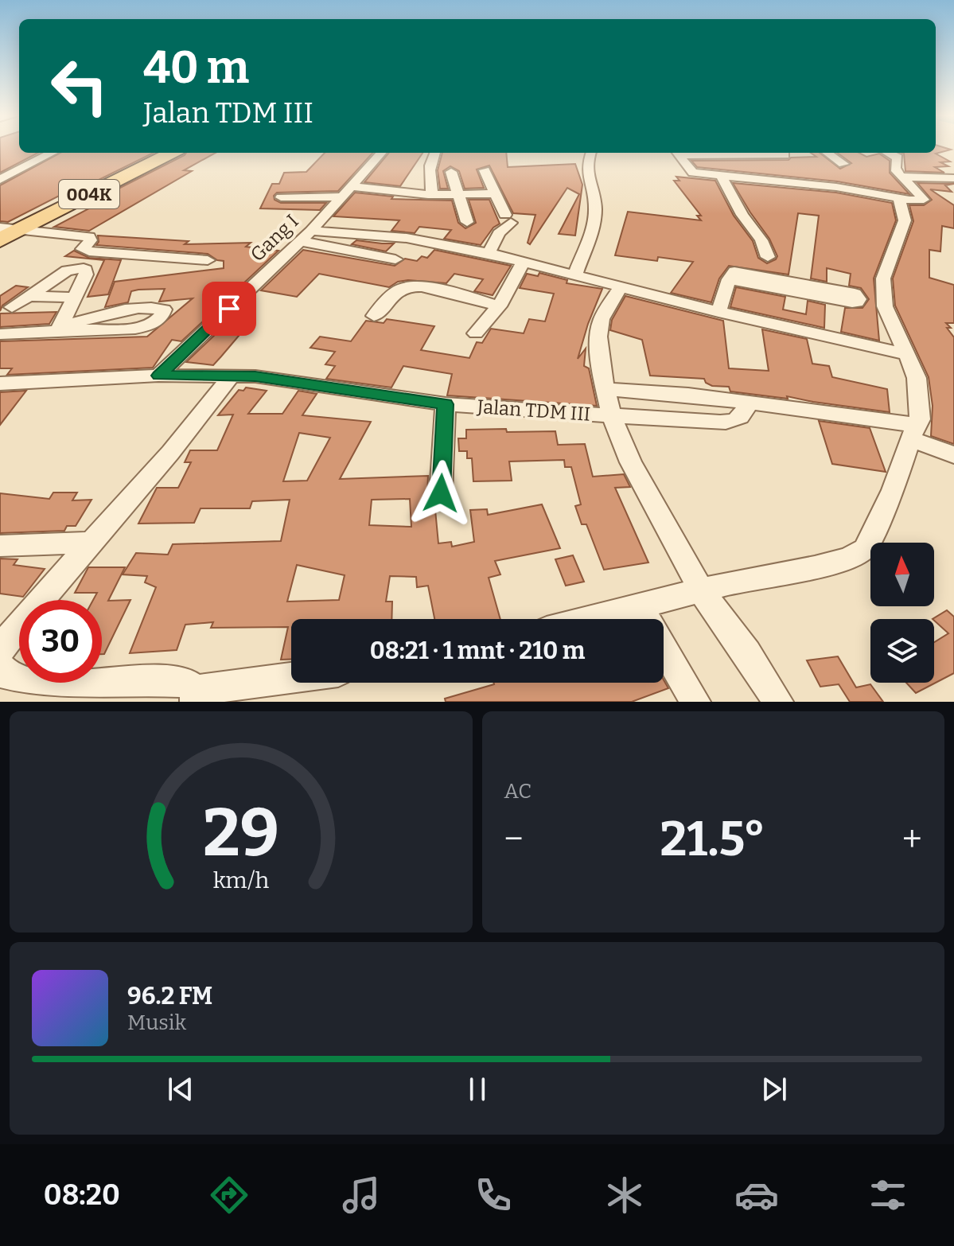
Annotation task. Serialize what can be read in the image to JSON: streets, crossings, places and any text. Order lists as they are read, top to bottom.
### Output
{
  "streets": {
    "main road": ["004K"],
    "street": ["Gang I", "Jalan TDM III"]
  },
  "crossings": [
    ["Gang I", "Jalan TDM III"]
  ],
  "north": "top",
  "page": {
    "turn": ["40 m", "Jalan TDM III"],
    "limit": "30",
    "trip": "08:21 · 1 mnt · 210 m",
    "tile": "AC",
    "heat": ["−", "21.5°", "+"],
    "song": ["96.2 FM", "Musik"],
    "tabs": "08:20",
    "gauge": ["29", "km/h"]
  }
}
